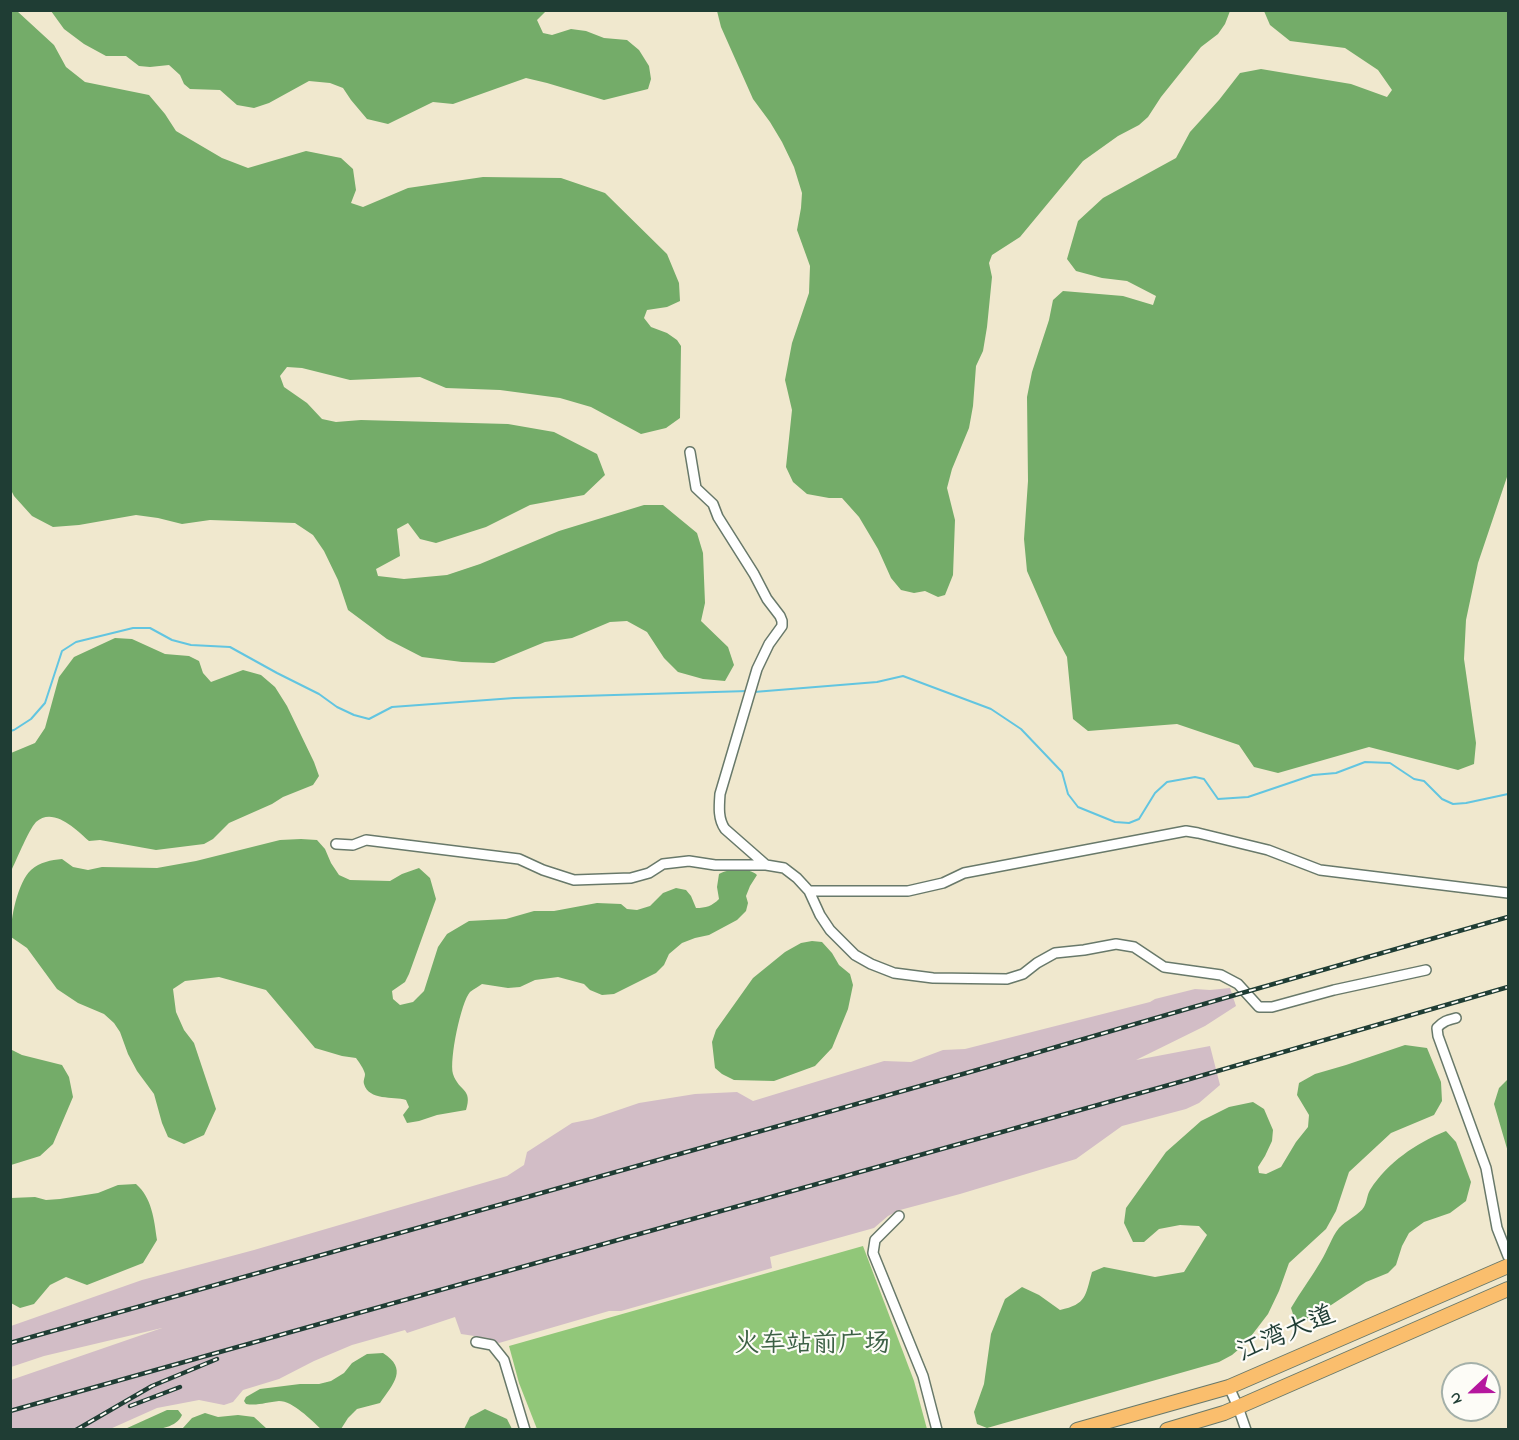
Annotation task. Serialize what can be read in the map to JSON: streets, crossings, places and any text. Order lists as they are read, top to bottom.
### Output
{
  "streets": {
    "highway": ["江湾大道"]
  },
  "parks": ["火车站前广场"],
  "north": "left"
}
